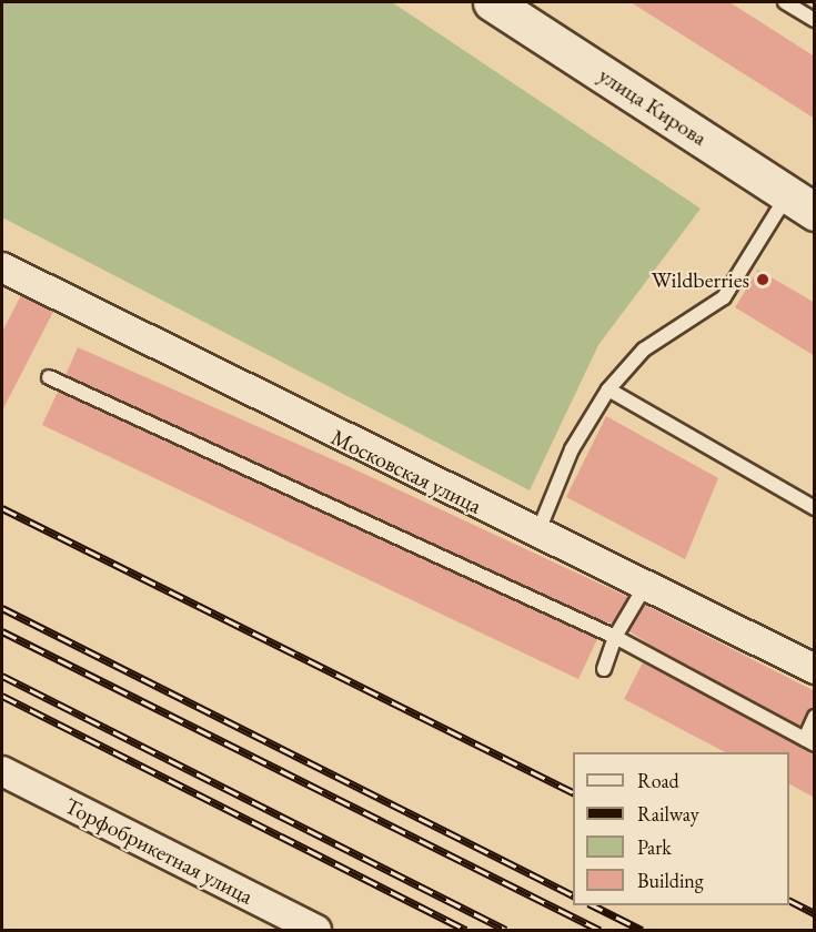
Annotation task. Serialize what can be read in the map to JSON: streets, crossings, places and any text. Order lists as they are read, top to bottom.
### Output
{
  "streets": {
    "street": ["улица Кирова", "Московская улица", "Торфобрикетная улица"]
  },
  "places": ["Wildberries"],
  "legend": [
    "Road",
    "Railway",
    "Park",
    "Building"
  ]
}
